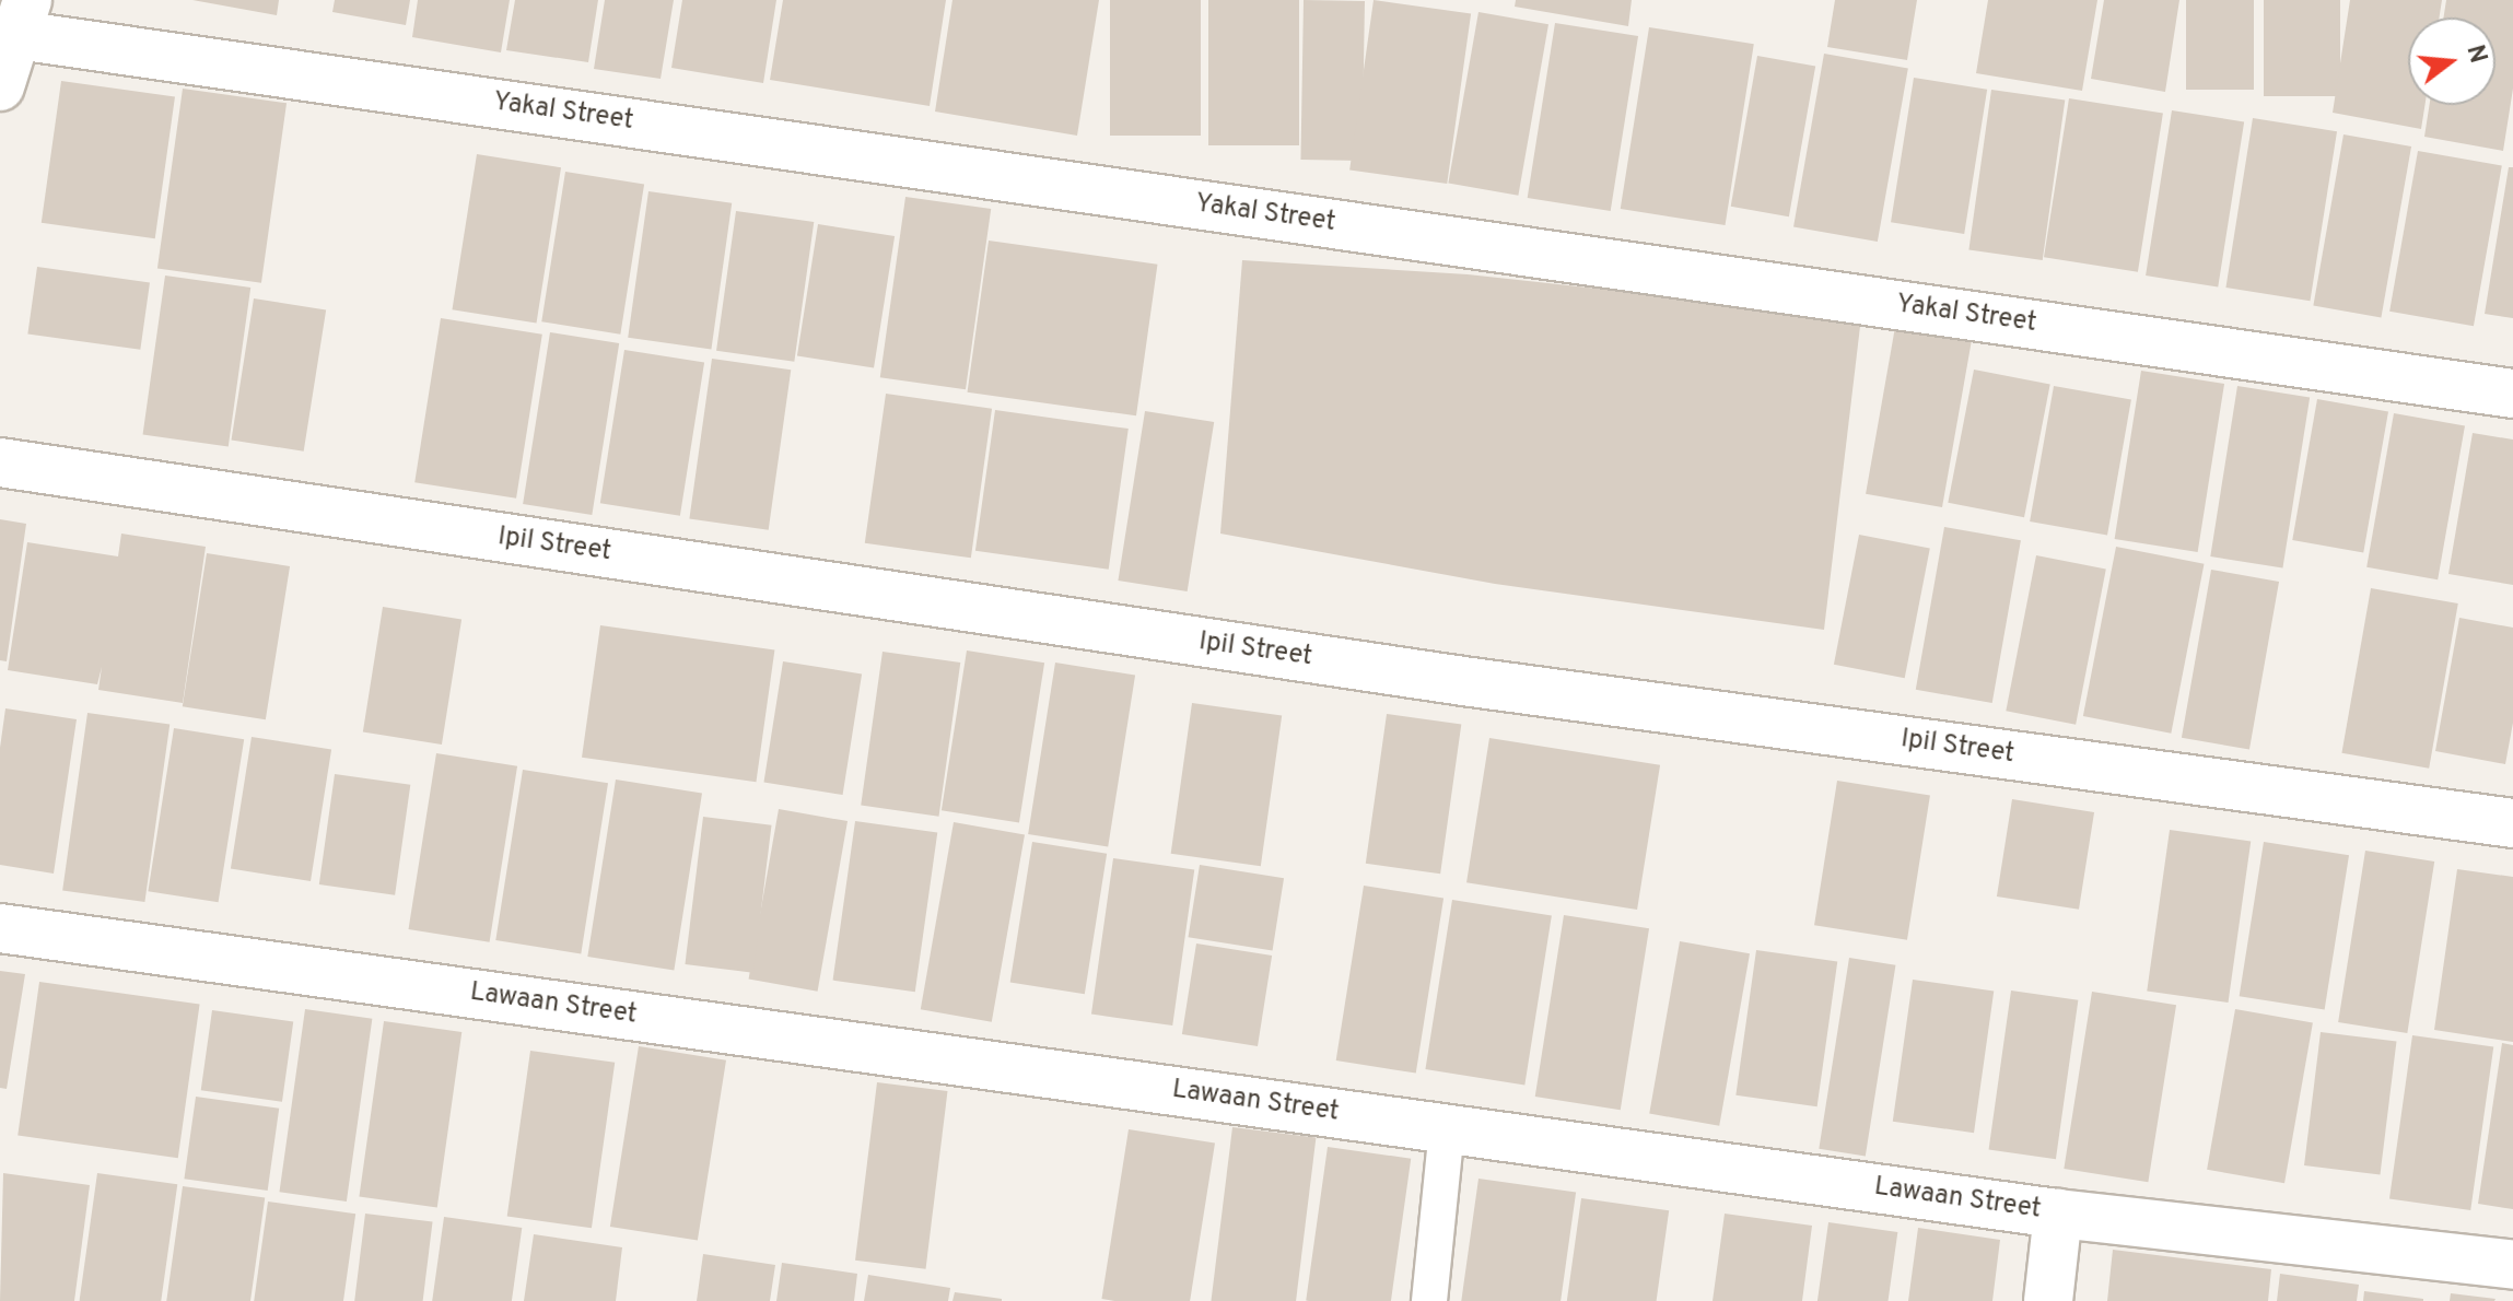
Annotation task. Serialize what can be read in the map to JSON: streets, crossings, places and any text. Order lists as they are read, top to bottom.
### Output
{
  "streets": {
    "street": ["Yakal Street", "Ipil Street", "Lawaan Street"]
  },
  "north": "right"
}
